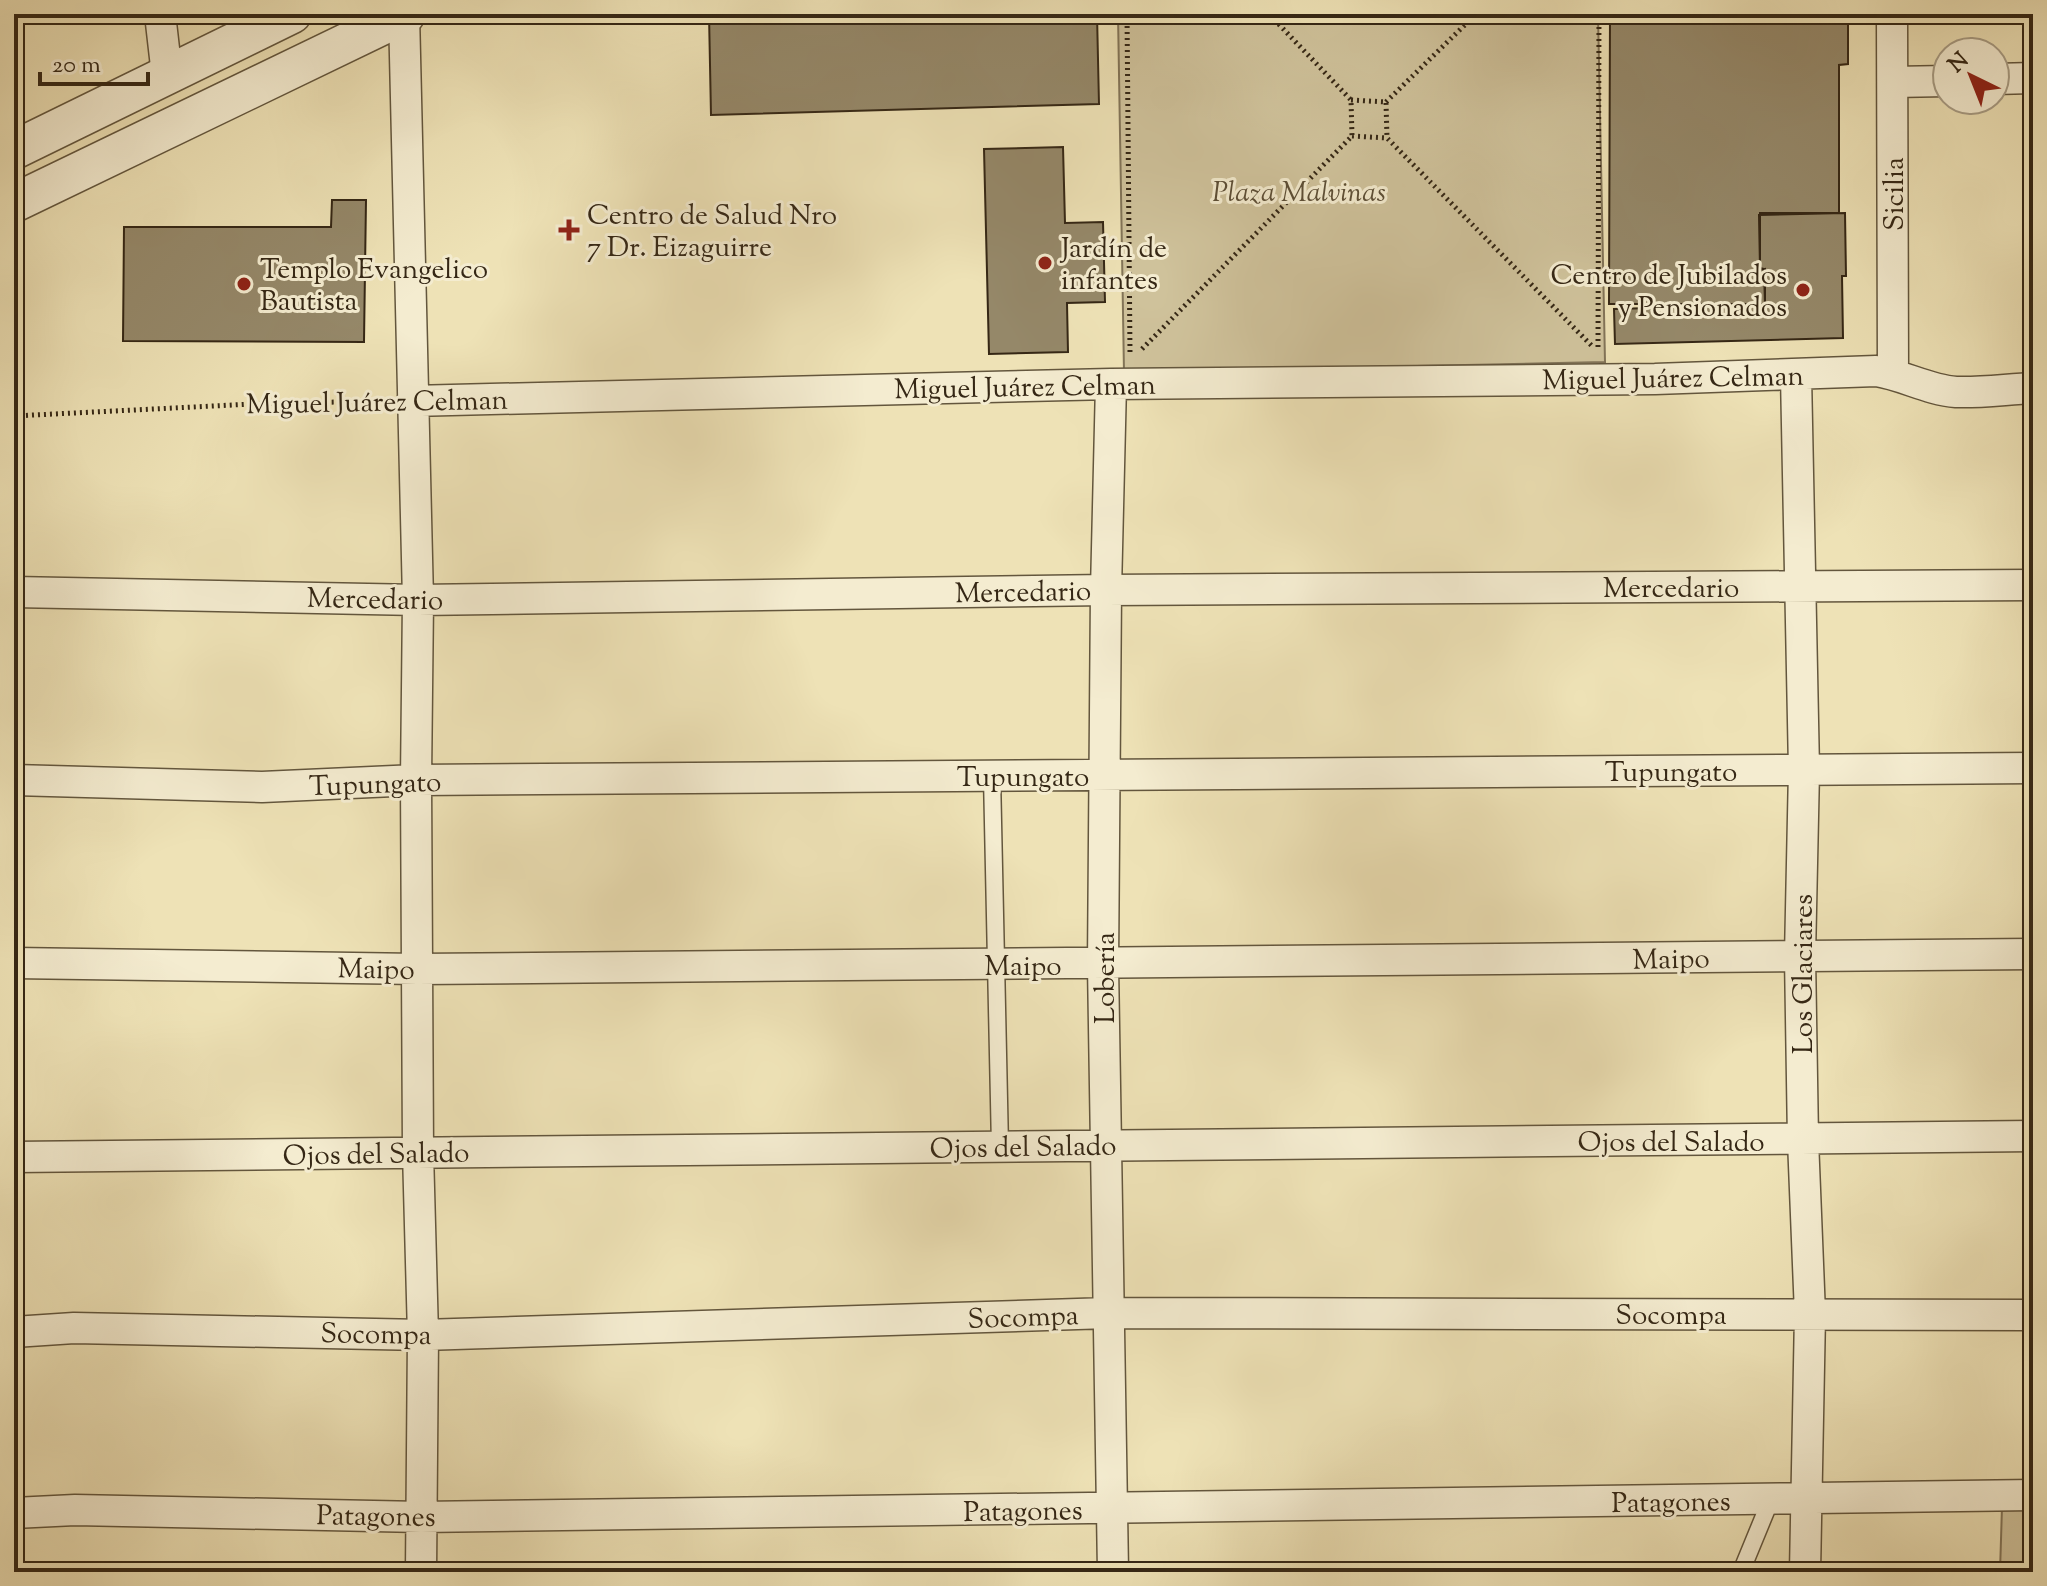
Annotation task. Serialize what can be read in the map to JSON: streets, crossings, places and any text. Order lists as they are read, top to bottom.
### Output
{
  "streets": {
    "street": [
      "Sicilia",
      "Miguel Juárez Celman",
      "Mercedario",
      "Tupungato",
      "Maipo",
      "Los Glaciares",
      "Lobería",
      "Ojos del Salado",
      "Socompa",
      "Patagones"
    ]
  },
  "crossings": [
    ["Sicilia", "Miguel Juárez Celman"],
    ["Miguel Juárez Celman", "Los Glaciares"],
    ["Miguel Juárez Celman", "Lobería"],
    ["Mercedario", "Los Glaciares"],
    ["Mercedario", "Lobería"],
    ["Tupungato", "Los Glaciares"],
    ["Tupungato", "Lobería"],
    ["Maipo", "Los Glaciares"],
    ["Maipo", "Lobería"],
    ["Los Glaciares", "Ojos del Salado"],
    ["Los Glaciares", "Socompa"],
    ["Los Glaciares", "Patagones"],
    ["Lobería", "Ojos del Salado"],
    ["Lobería", "Socompa"],
    ["Lobería", "Patagones"]
  ],
  "parks": ["Plaza Malvinas"],
  "places": {
    "health": ["Centro de Salud Nro 7 Dr. Eizaguirre"],
    "other": ["Jardín de infantes", "Templo Evangelico Bautista", "Centro de Jubilados y Pensionados"]
  },
  "scale_bar": "20 m",
  "north": "top left"
}
